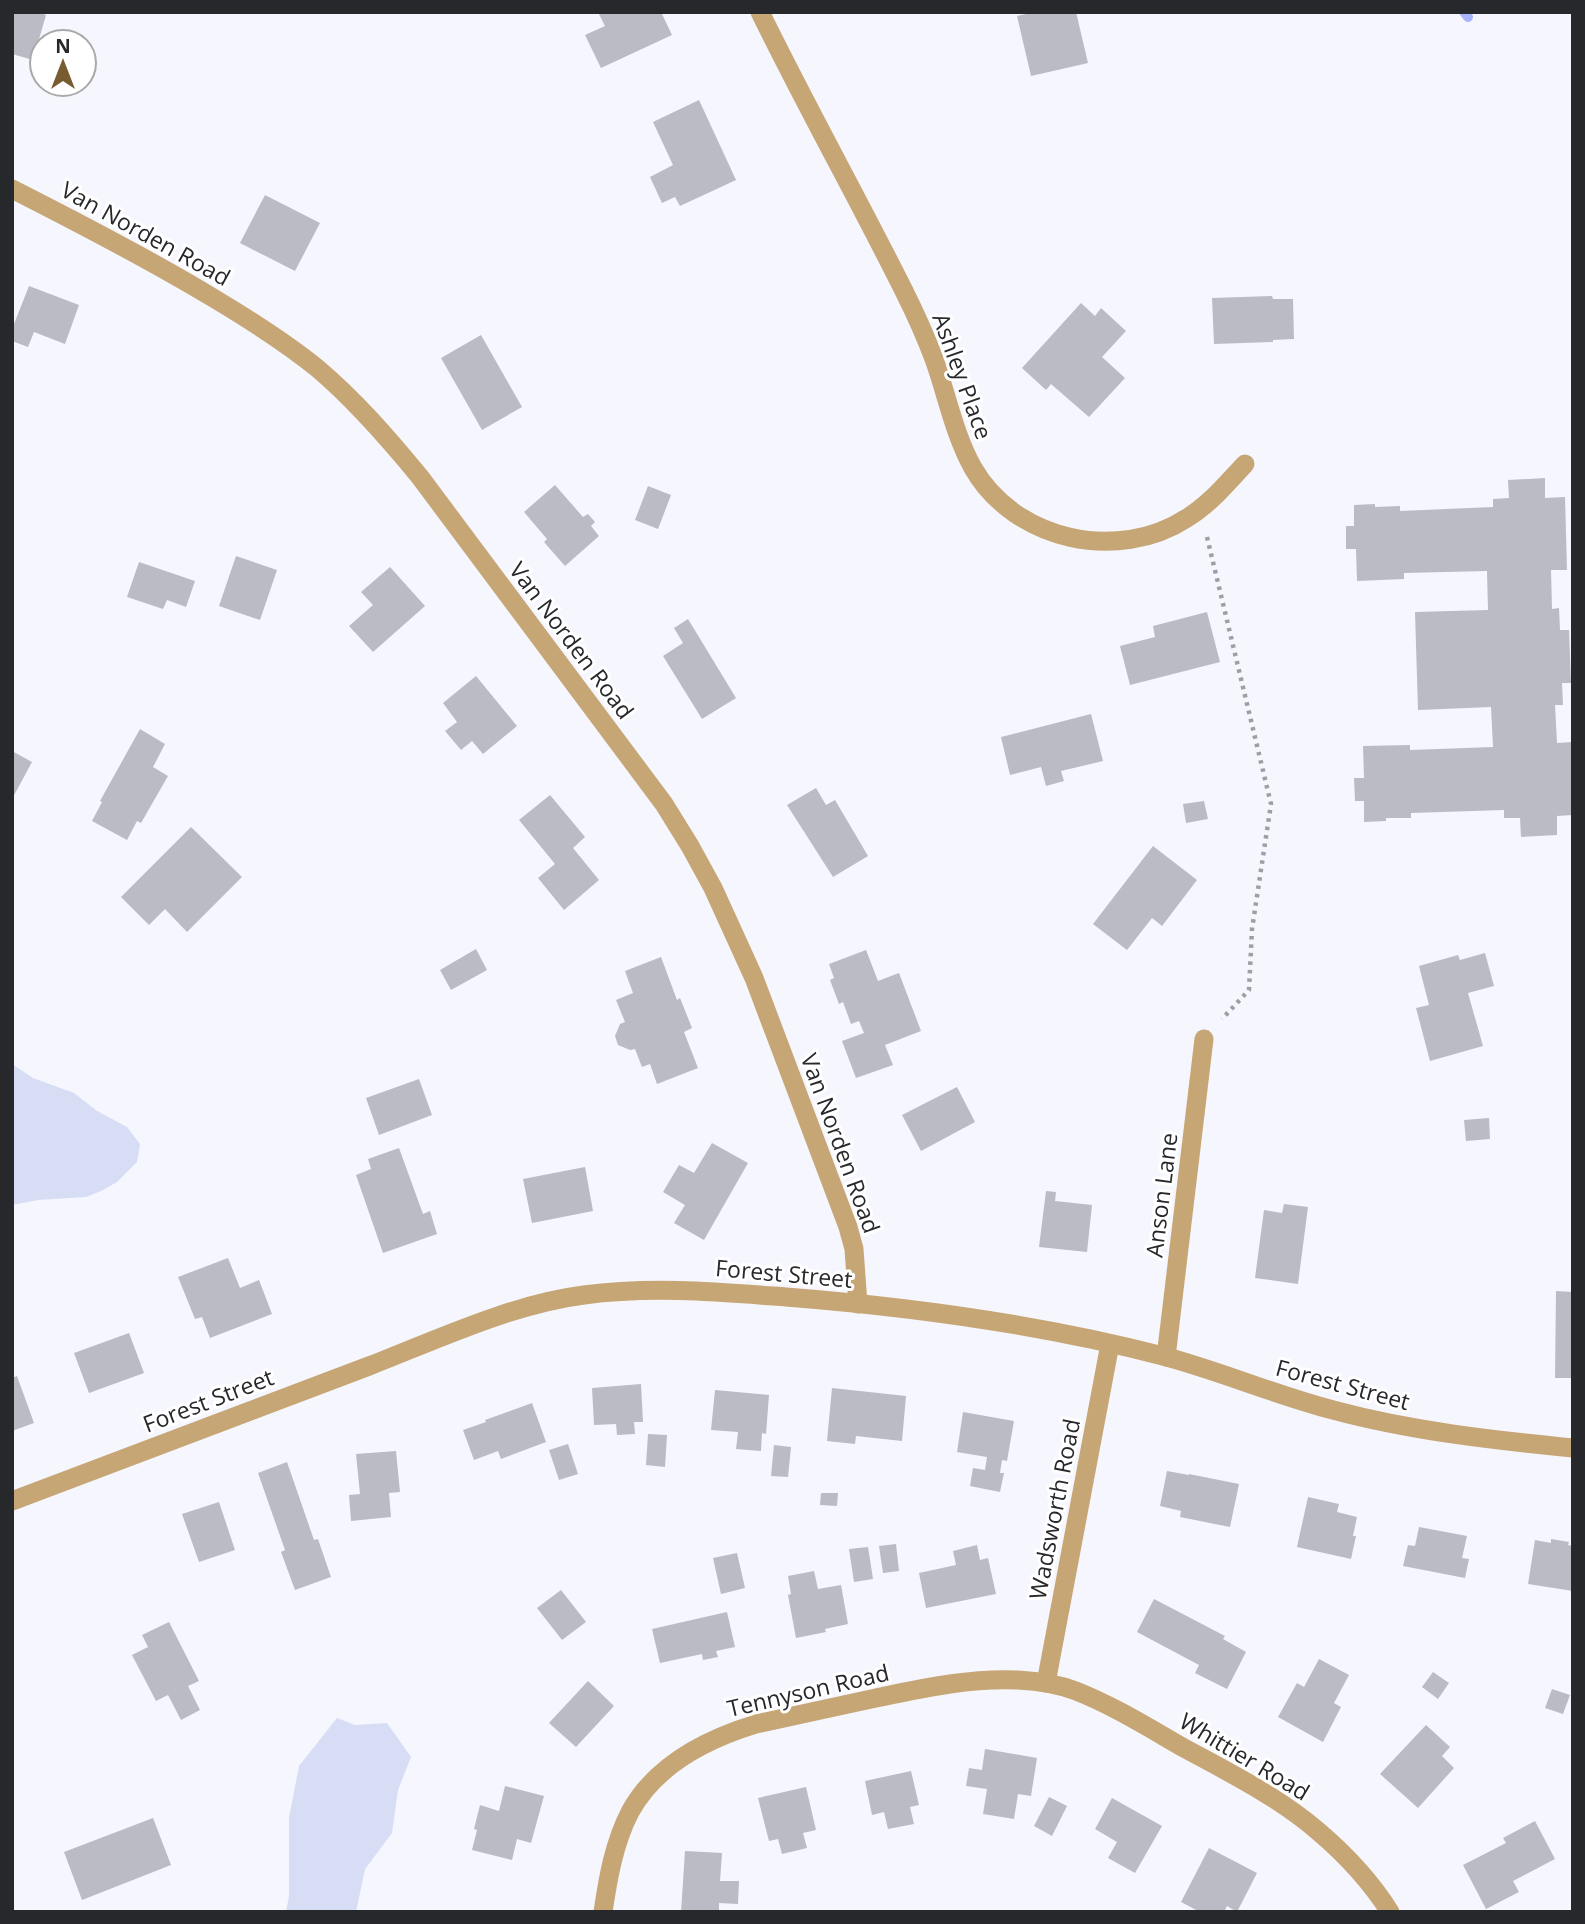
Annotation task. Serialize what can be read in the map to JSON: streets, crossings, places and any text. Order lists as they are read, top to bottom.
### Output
{
  "streets": {
    "street": [
      "Van Norden Road",
      "Ashley Place",
      "Anson Lane",
      "Forest Street",
      "Wadsworth Road",
      "Tennyson Road",
      "Whittier Road"
    ]
  },
  "crossings": [
    ["Van Norden Road", "Forest Street"],
    ["Anson Lane", "Forest Street"],
    ["Forest Street", "Wadsworth Road"],
    ["Wadsworth Road", "Tennyson Road"],
    ["Wadsworth Road", "Whittier Road"],
    ["Tennyson Road", "Whittier Road"]
  ],
  "north": "top"
}
